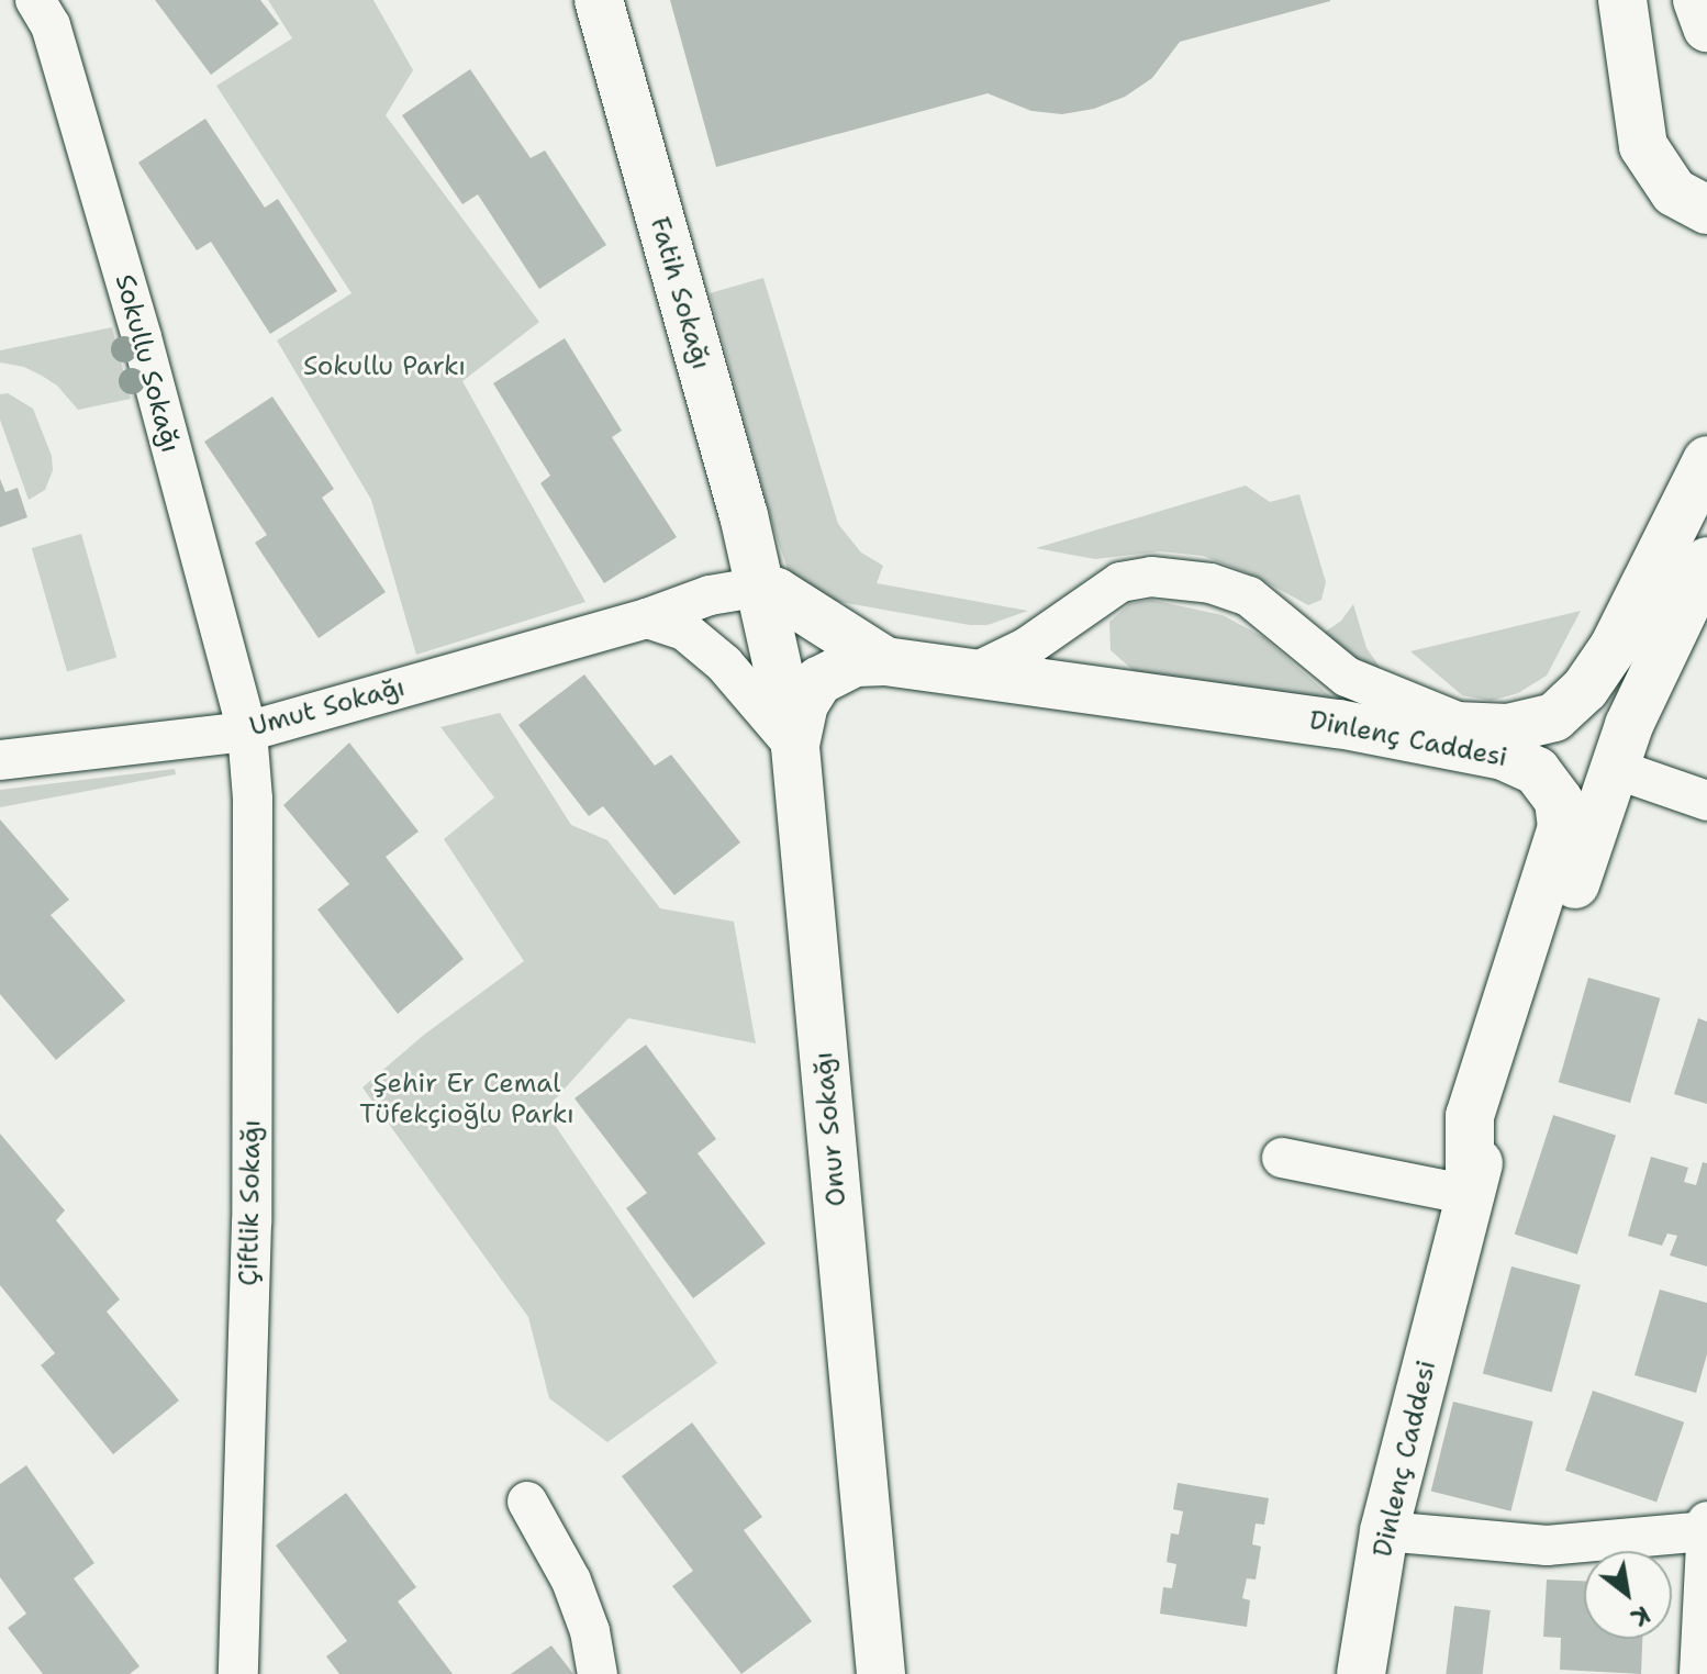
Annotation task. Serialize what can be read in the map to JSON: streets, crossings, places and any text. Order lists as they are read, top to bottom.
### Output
{
  "streets": {
    "main road": ["Fatih Sokağı", "Dinlenç Caddesi", "Onur Sokağı"],
    "street": ["Sokullu Sokağı", "Umut Sokağı", "Çiftlik Sokağı"]
  },
  "crossings": [
    ["Fatih Sokağı", "Umut Sokağı"],
    ["Fatih Sokağı", "Dinlenç Caddesi"],
    ["Fatih Sokağı", "Onur Sokağı"],
    ["Sokullu Sokağı", "Umut Sokağı"],
    ["Sokullu Sokağı", "Çiftlik Sokağı"],
    ["Umut Sokağı", "Dinlenç Caddesi"],
    ["Umut Sokağı", "Onur Sokağı"],
    ["Umut Sokağı", "Çiftlik Sokağı"],
    ["Dinlenç Caddesi", "Onur Sokağı"]
  ],
  "parks": ["Sokullu Parkı", "Şehir Er Cemal Tüfekçioğlu Parkı"],
  "north": "bottom right"
}
